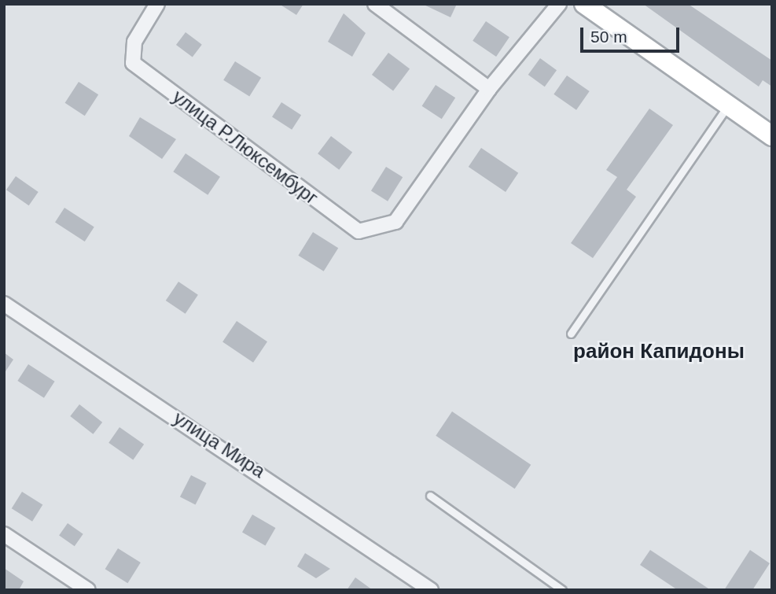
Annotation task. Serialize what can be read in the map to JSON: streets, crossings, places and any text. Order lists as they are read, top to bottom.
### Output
{
  "streets": {
    "street": ["улица Р.Люксембург", "улица Мира"]
  },
  "districts": ["район Капидоны"],
  "scale_bar": "50 m"
}
